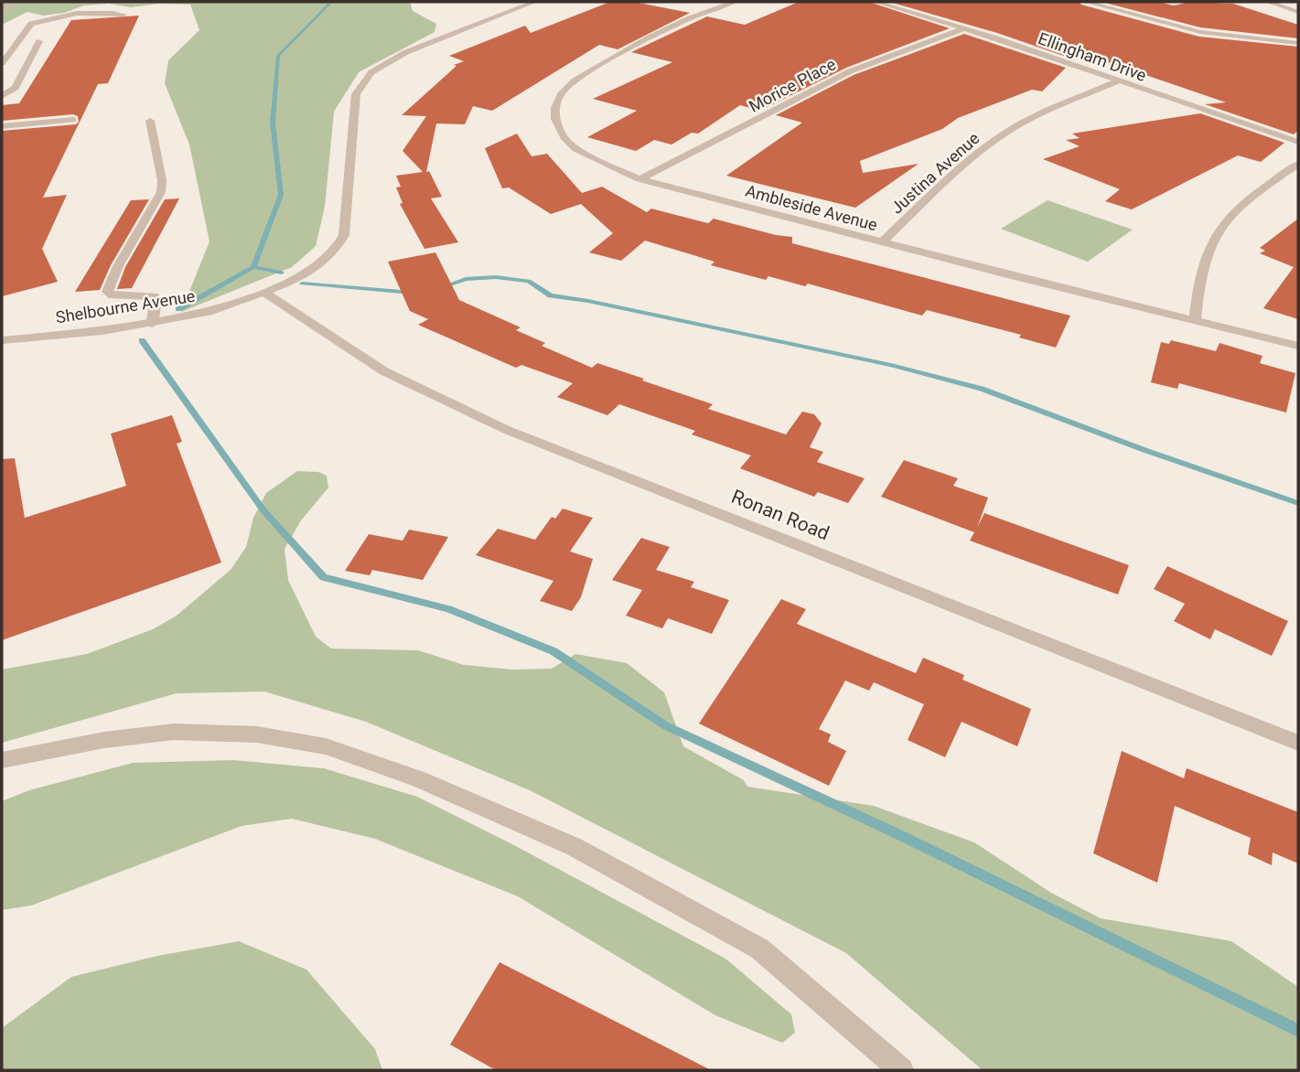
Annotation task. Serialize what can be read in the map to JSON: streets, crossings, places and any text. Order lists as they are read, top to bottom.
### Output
{
  "streets": {
    "street": [
      "Ellingham Drive",
      "Morice Place",
      "Justina Avenue",
      "Ambleside Avenue",
      "Shelbourne Avenue",
      "Ronan Road"
    ]
  },
  "crossings": [
    ["Ellingham Drive", "Morice Place"],
    ["Ellingham Drive", "Justina Avenue"],
    ["Morice Place", "Ambleside Avenue"],
    ["Justina Avenue", "Ambleside Avenue"],
    ["Shelbourne Avenue", "Ronan Road"]
  ]
}
